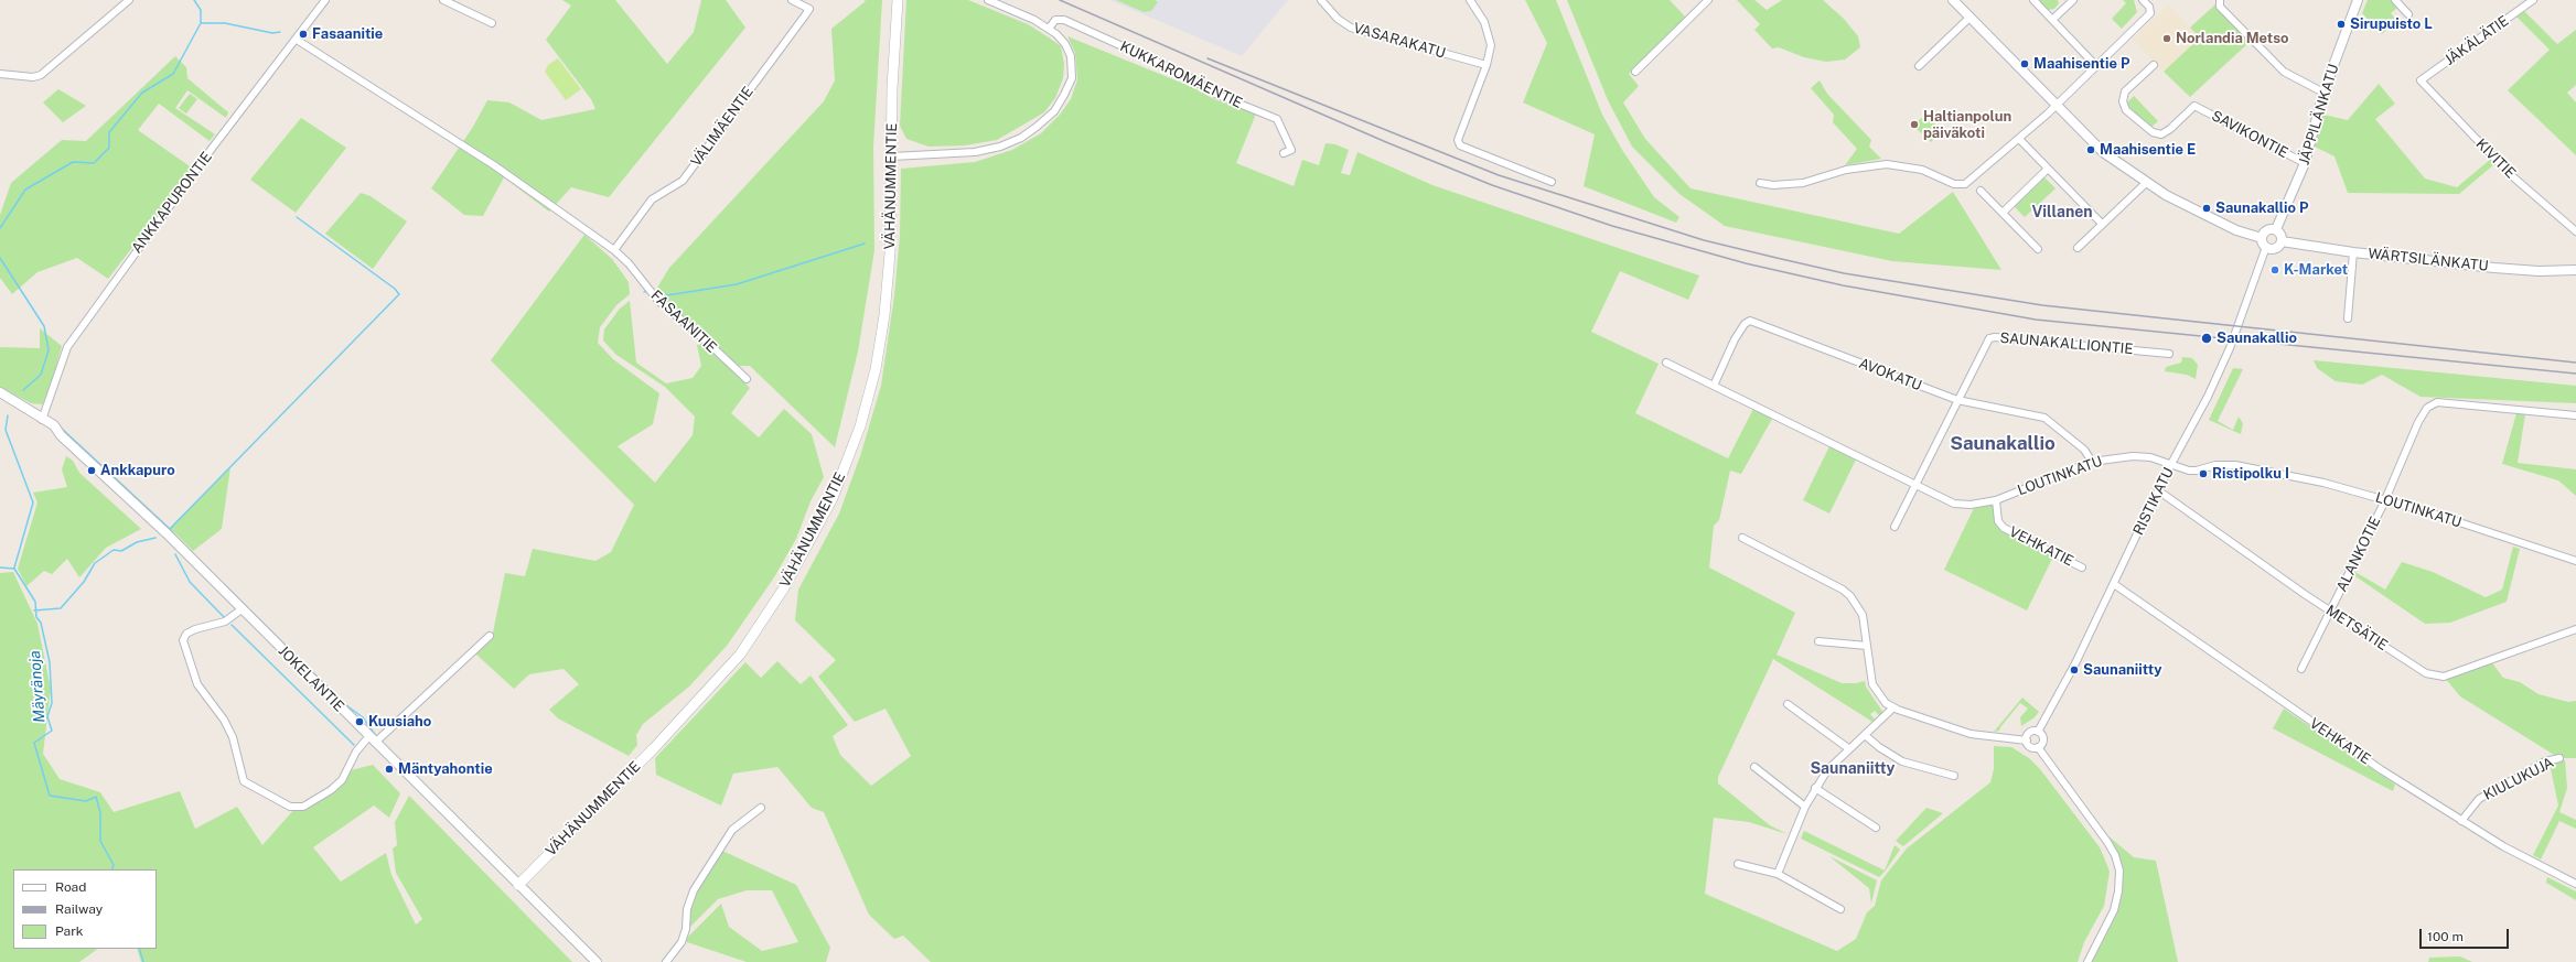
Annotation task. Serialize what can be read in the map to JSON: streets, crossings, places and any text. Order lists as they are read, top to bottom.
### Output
{
  "streets": {
    "main road": ["VÄHÄNUMMENTIE"],
    "street": [
      "VASARAKATU",
      "JÄKÄLÄTIE",
      "KUKKAROMÄENTIE",
      "JÄPPILÄNKATU",
      "VÄLIMÄENTIE",
      "SAVIKONTIE",
      "KIVITIE",
      "ANKKAPURONTIE",
      "WÄRTSILÄNKATU",
      "FASAANITIE",
      "SAUNAKALLIONTIE",
      "AVOKATU",
      "LOUTINKATU",
      "RISTIKATU",
      "VEHKATIE",
      "ALANKOTIE",
      "METSÄTIE",
      "JOKELANTIE",
      "KIULUKUJA"
    ]
  },
  "crossings": [
    ["JÄKÄLÄTIE", "KIVITIE"],
    ["JÄPPILÄNKATU", "SAVIKONTIE"],
    ["JÄPPILÄNKATU", "WÄRTSILÄNKATU"],
    ["JÄPPILÄNKATU", "RISTIKATU"],
    ["VÄLIMÄENTIE", "FASAANITIE"],
    ["VÄHÄNUMMENTIE", "JOKELANTIE"],
    ["ANKKAPURONTIE", "FASAANITIE"],
    ["ANKKAPURONTIE", "JOKELANTIE"],
    ["WÄRTSILÄNKATU", "RISTIKATU"],
    ["SAUNAKALLIONTIE", "AVOKATU"],
    ["SAUNAKALLIONTIE", "LOUTINKATU"],
    ["AVOKATU", "LOUTINKATU"],
    ["LOUTINKATU", "RISTIKATU"],
    ["LOUTINKATU", "VEHKATIE"],
    ["LOUTINKATU", "ALANKOTIE"],
    ["RISTIKATU", "VEHKATIE"],
    ["RISTIKATU", "METSÄTIE"],
    ["VEHKATIE", "KIULUKUJA"],
    ["ALANKOTIE", "METSÄTIE"]
  ],
  "districts": ["Villanen", "Saunakallio", "Saunaniitty"],
  "water": ["Mäyränoja"],
  "places": [
    "Sirupuisto L",
    "Fasaanitie",
    "Norlandia Metso",
    "Maahisentie P",
    "Haltianpolun päiväkoti",
    "Maahisentie E",
    "Saunakallio P",
    "K-Market",
    "Saunakallio",
    "Ankkapuro",
    "Ristipolku I",
    "Saunaniitty",
    "Kuusiaho",
    "Mäntyahontie"
  ],
  "legend": ["Road", "Railway", "Park"],
  "scale_bar": "100 m"
}
